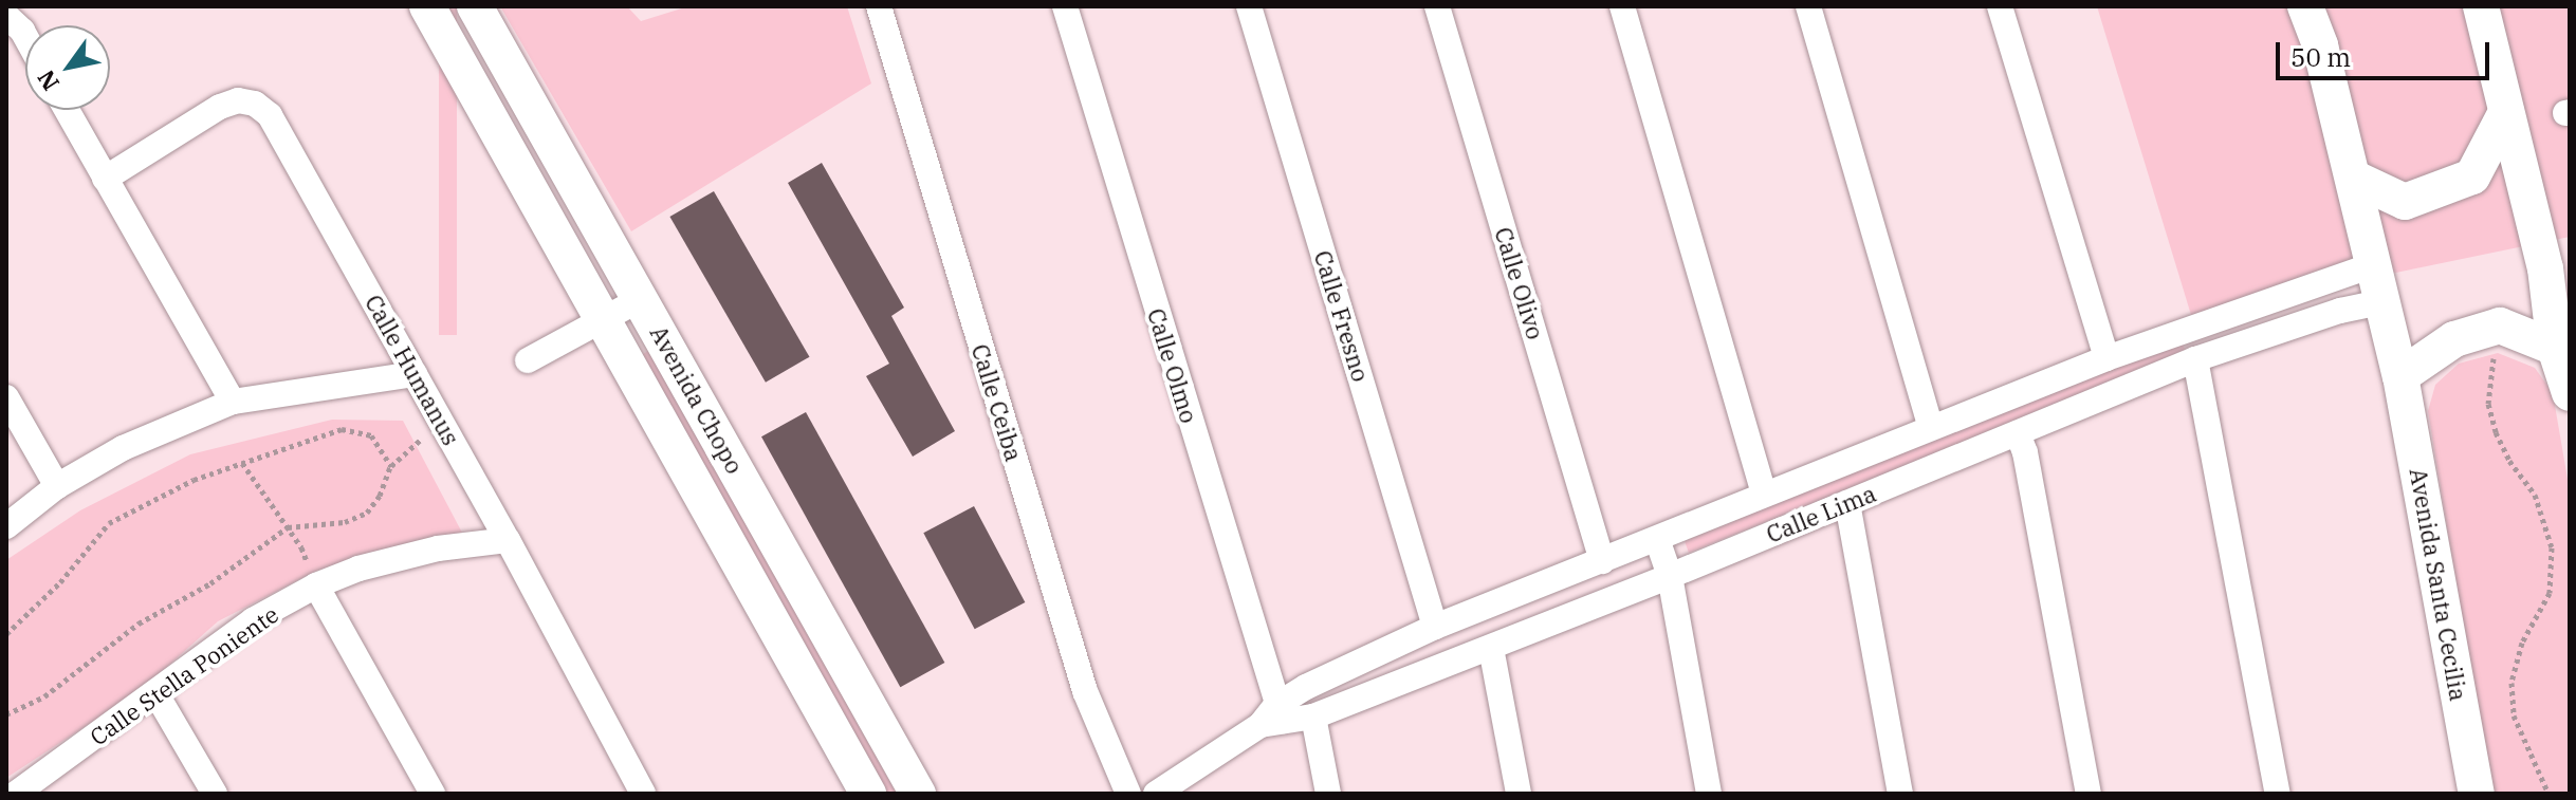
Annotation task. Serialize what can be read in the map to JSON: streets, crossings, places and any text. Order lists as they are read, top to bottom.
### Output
{
  "streets": {
    "street": [
      "Calle Olivo",
      "Calle Fresno",
      "Calle Olmo",
      "Calle Humanus",
      "Avenida Chopo",
      "Calle Ceiba",
      "Calle Lima",
      "Avenida Santa Cecilia",
      "Calle Stella Poniente"
    ]
  },
  "crossings": [
    ["Calle Olivo", "Calle Lima"],
    ["Calle Fresno", "Calle Lima"],
    ["Calle Olmo", "Calle Lima"],
    ["Calle Humanus", "Calle Stella Poniente"],
    ["Calle Lima", "Avenida Santa Cecilia"]
  ],
  "scale_bar": "50 m",
  "north": "bottom left"
}
